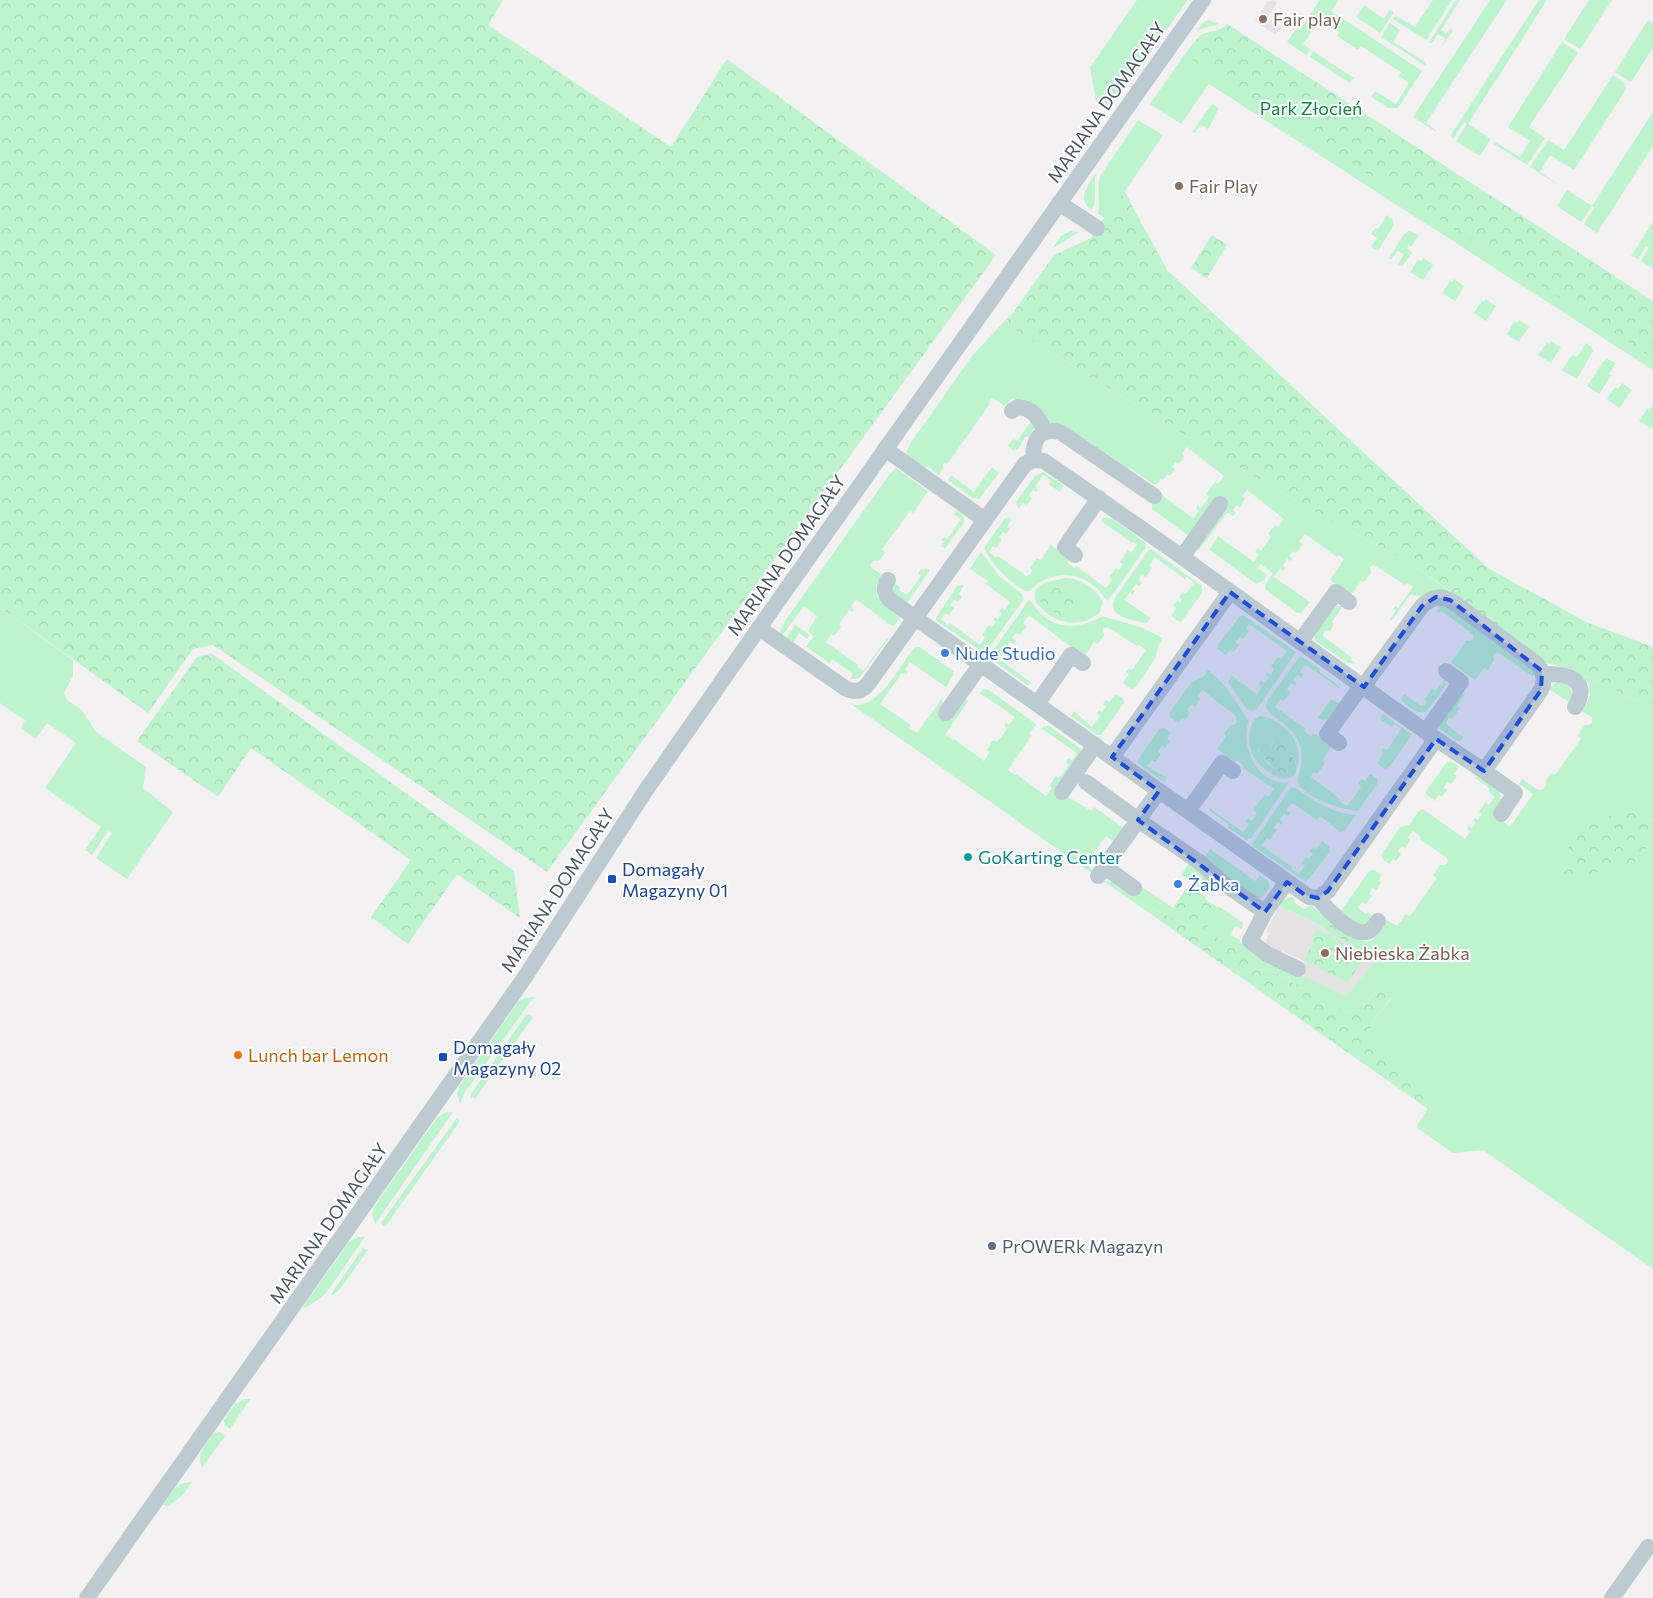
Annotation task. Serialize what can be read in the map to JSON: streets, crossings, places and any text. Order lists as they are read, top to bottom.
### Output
{
  "streets": {
    "street": ["MARIANA DOMAGAŁY"]
  },
  "parks": ["Park Złocień"],
  "places": {
    "other": [
      "Fair play",
      "Fair Play",
      "Nude Studio",
      "GoKarting Center",
      "Żabka",
      "Niebieska Żabka",
      "Lunch bar Lemon",
      "PrOWERk Magazyn"
    ],
    "transit": ["Domagały Magazyny 01", "Domagały Magazyny 02"]
  }
}
